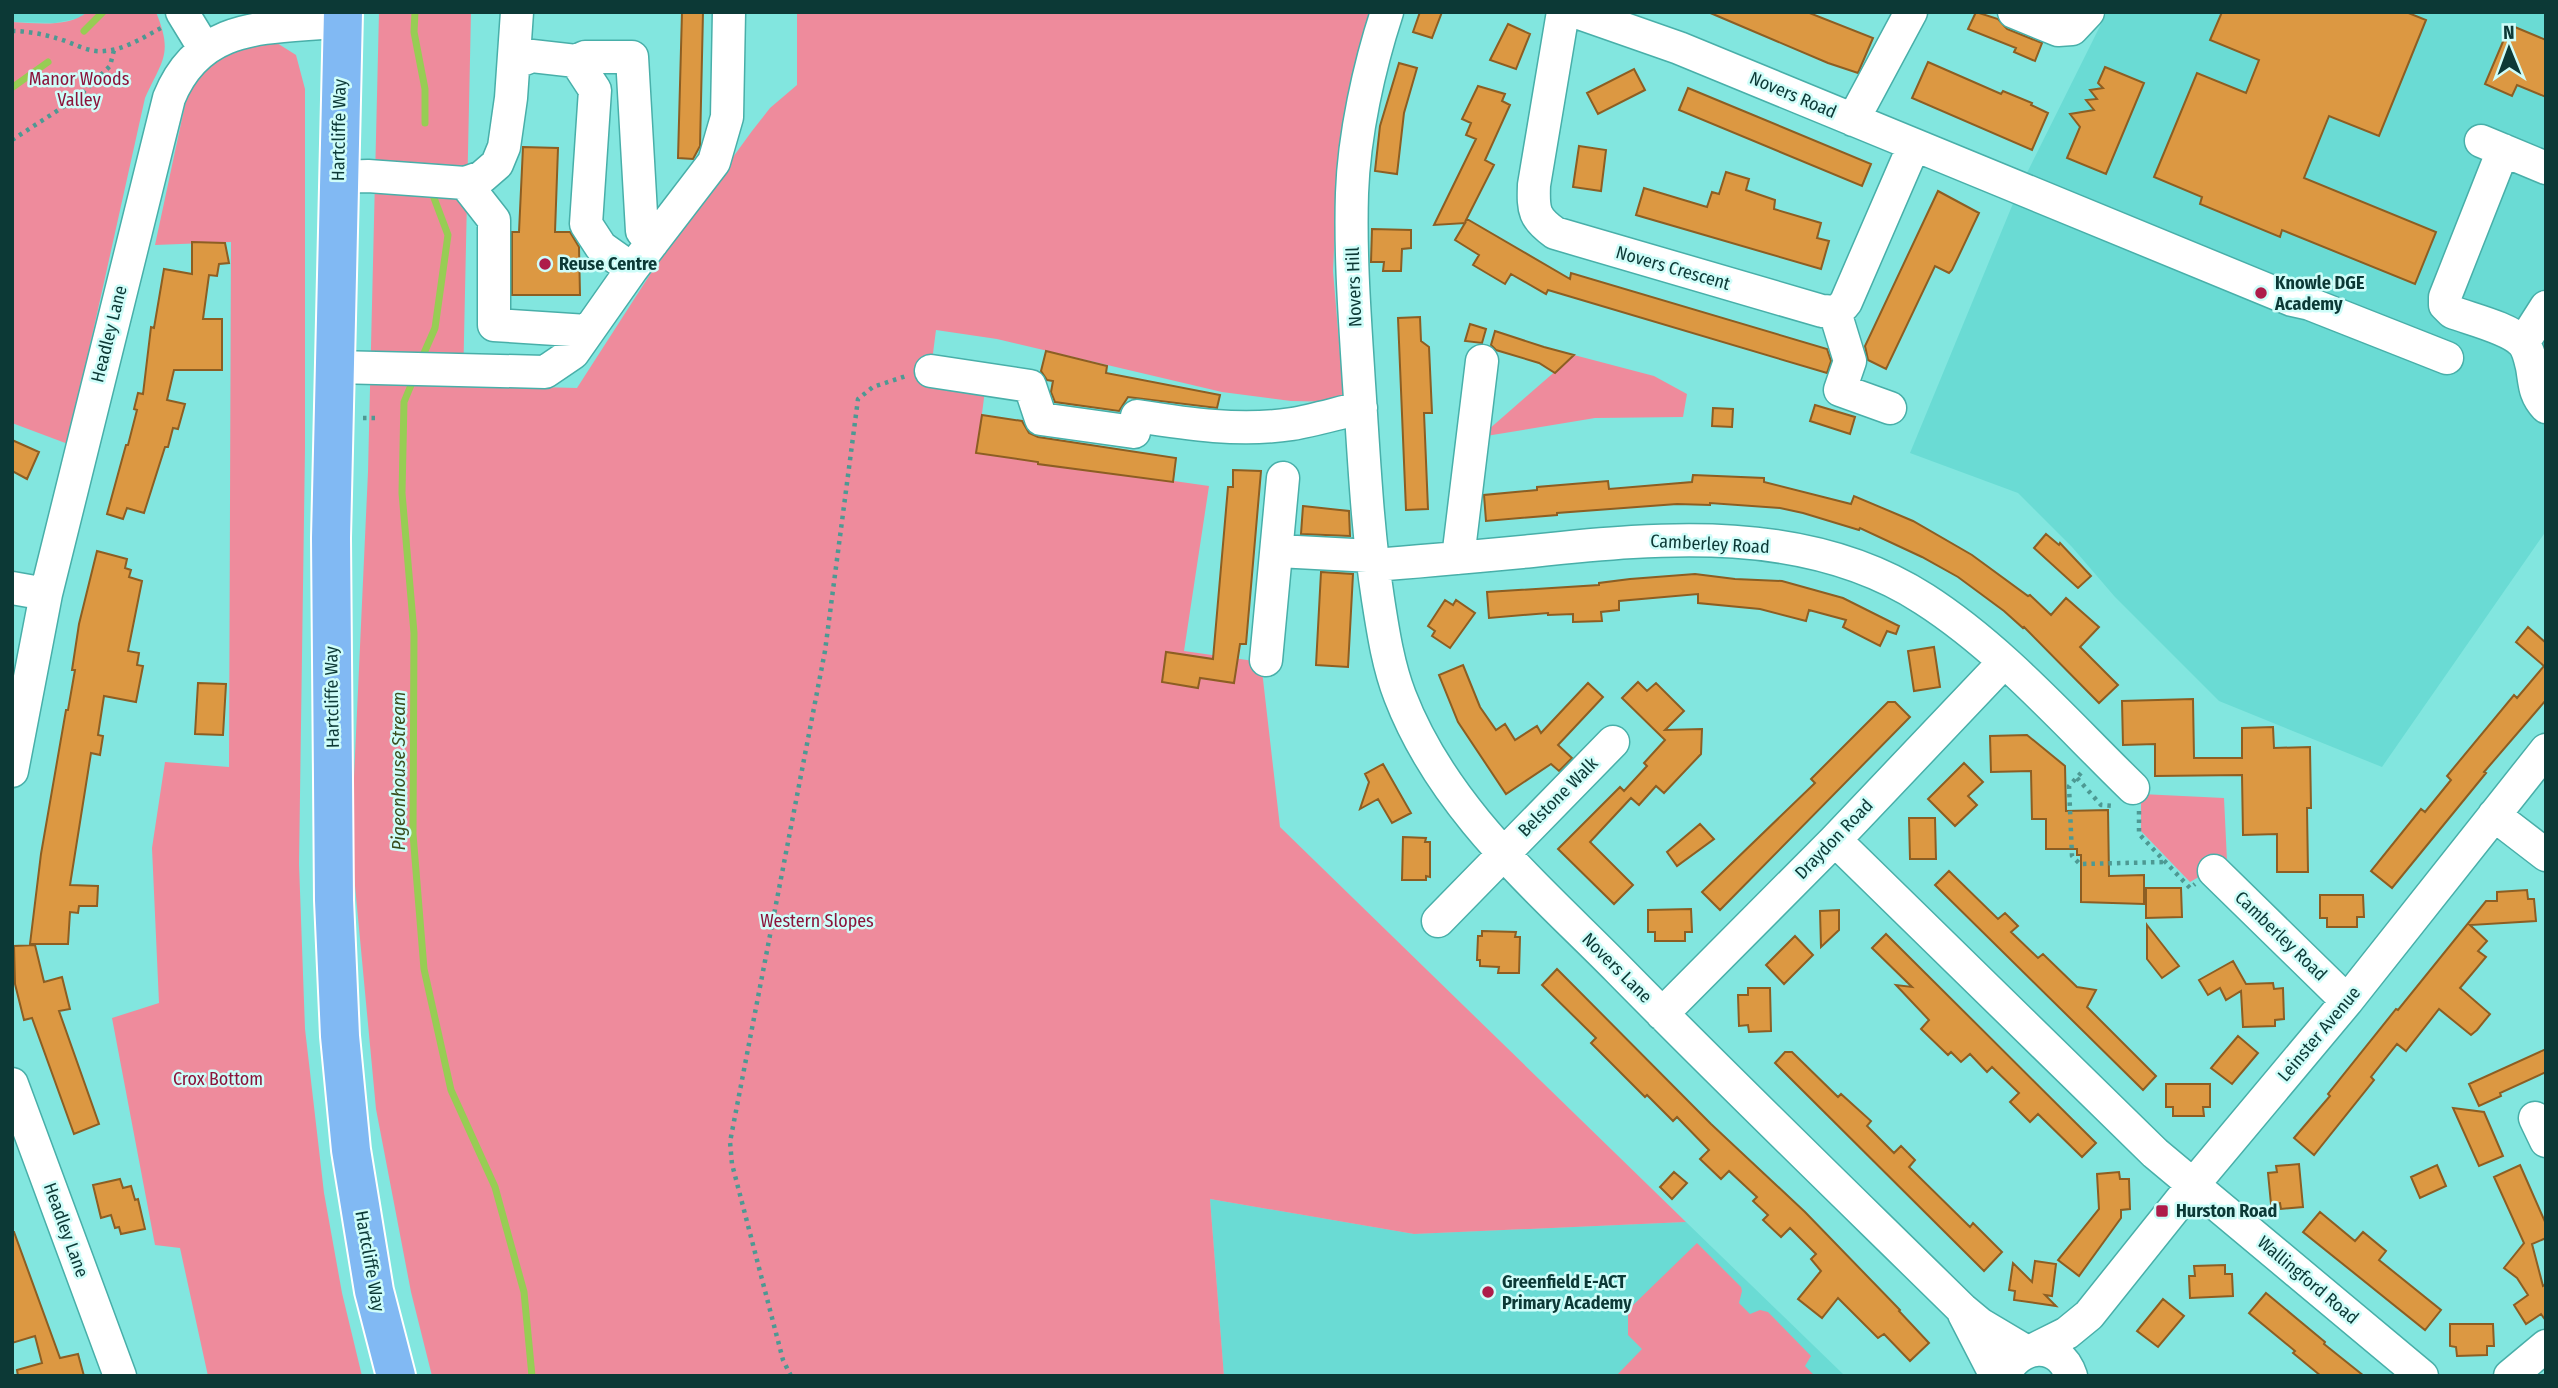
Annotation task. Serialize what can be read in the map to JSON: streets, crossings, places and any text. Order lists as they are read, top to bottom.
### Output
{
  "streets": {
    "highway": ["Hartcliffe Way"],
    "street": [
      "Novers Road",
      "Novers Crescent",
      "Novers Hill",
      "Headley Lane",
      "Camberley Road",
      "Belstone Walk",
      "Draydon Road",
      "Novers Lane",
      "Leinster Avenue",
      "Wallingford Road"
    ]
  },
  "crossings": [
    ["Hartcliffe Way", "Headley Lane"],
    ["Novers Hill", "Camberley Road"],
    ["Novers Hill", "Novers Lane"],
    ["Camberley Road", "Draydon Road"],
    ["Camberley Road", "Novers Lane"],
    ["Camberley Road", "Leinster Avenue"],
    ["Belstone Walk", "Novers Lane"],
    ["Draydon Road", "Novers Lane"],
    ["Novers Lane", "Leinster Avenue"],
    ["Leinster Avenue", "Wallingford Road"]
  ],
  "water": ["Pigeonhouse Stream"],
  "parks": ["Manor Woods Valley", "Western Slopes", "Crox Bottom"],
  "places": {
    "other": ["Reuse Centre", "Knowle DGE Academy", "Greenfield E-ACT Primary Academy"],
    "transit": ["Hurston Road"]
  },
  "north": "top"
}
